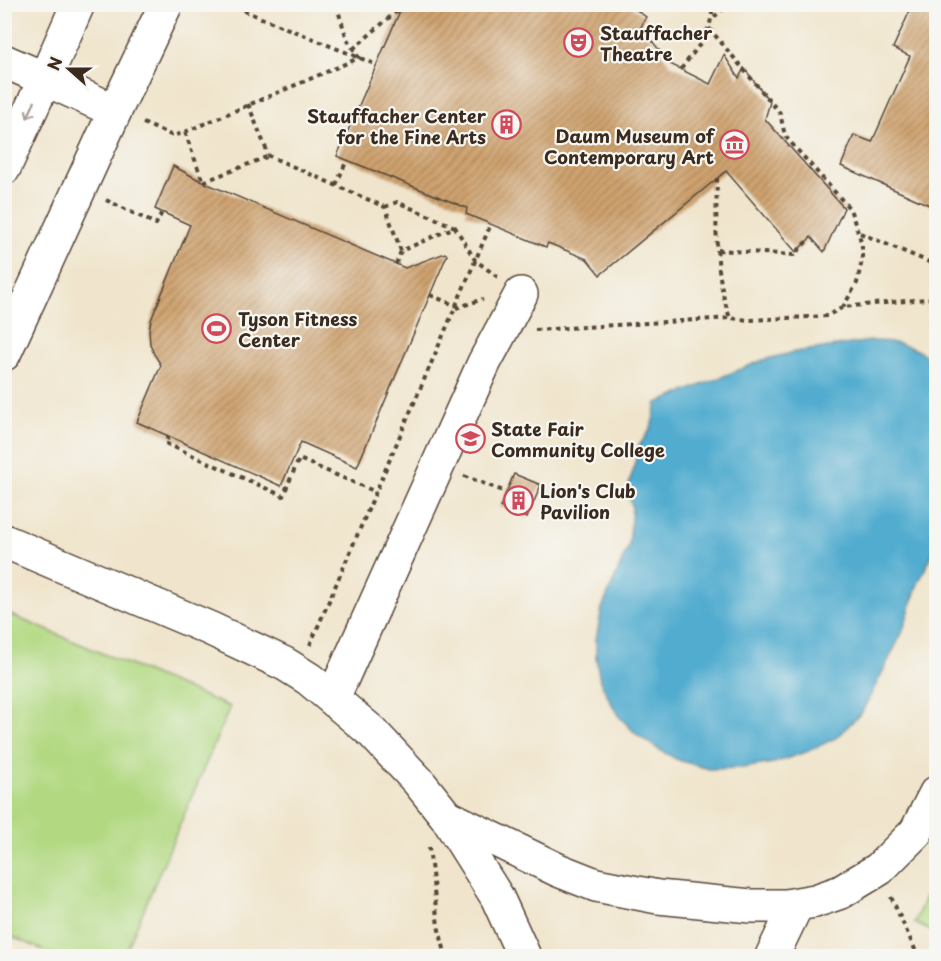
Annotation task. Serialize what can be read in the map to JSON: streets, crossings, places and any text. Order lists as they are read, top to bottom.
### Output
{
  "places": {
    "theatre": ["Stauffacher Theatre"],
    "building": ["Stauffacher Center for the Fine Arts", "Lion's Club Pavilion"],
    "museum": ["Daum Museum of Contemporary Art"],
    "sports": ["Tyson Fitness Center"],
    "school or university": ["State Fair Community College"]
  },
  "north": "left"
}
